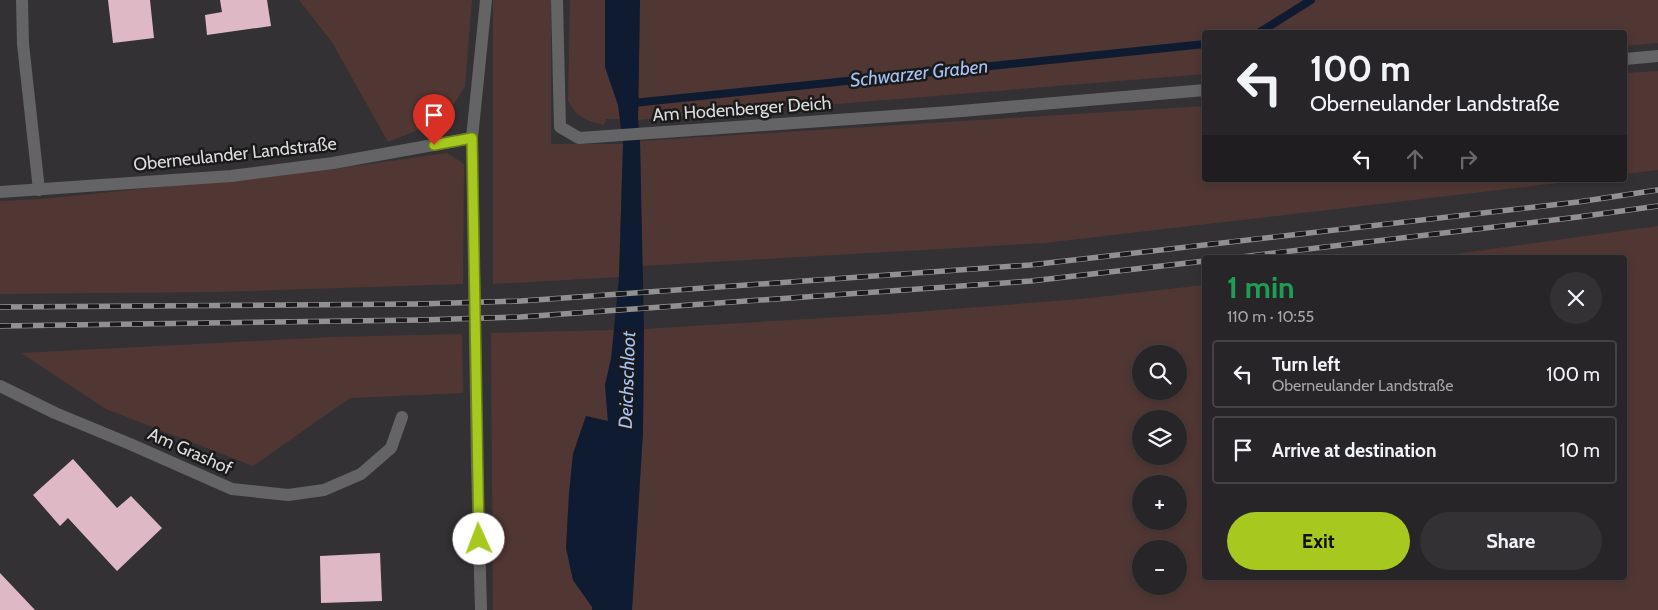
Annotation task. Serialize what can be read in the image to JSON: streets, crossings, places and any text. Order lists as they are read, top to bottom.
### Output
{
  "streets": {
    "street": ["Am Hodenberger Deich", "Oberneulander Landstraße", "Am Grashof"]
  },
  "water": ["Schwarzer Graben", "Deichschloot"],
  "page": {
    "turn": ["100 m", "Oberneulander Landstraße"],
    "heading": ["1 min", "110 m · 10:55"],
    "list": [
      {
        "name": "Turn left",
        "note": "Oberneulander Landstraße",
        "value": "100 m"
      },
      {
        "name": "Arrive at destination",
        "value": "10 m"
      }
    ],
    "map_buttons": ["+", "−"],
    "buttons": ["Exit", "Share"]
  }
}
